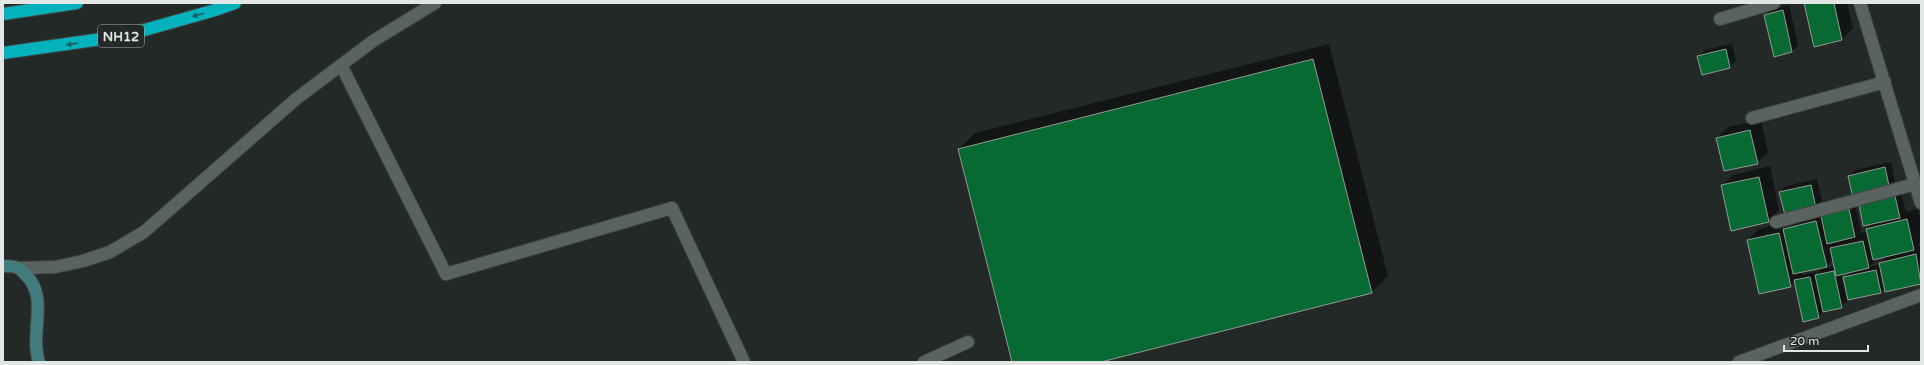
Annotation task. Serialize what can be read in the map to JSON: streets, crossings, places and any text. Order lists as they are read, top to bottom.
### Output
{
  "streets": {
    "highway": ["NH12"]
  },
  "scale_bar": "20 m"
}
